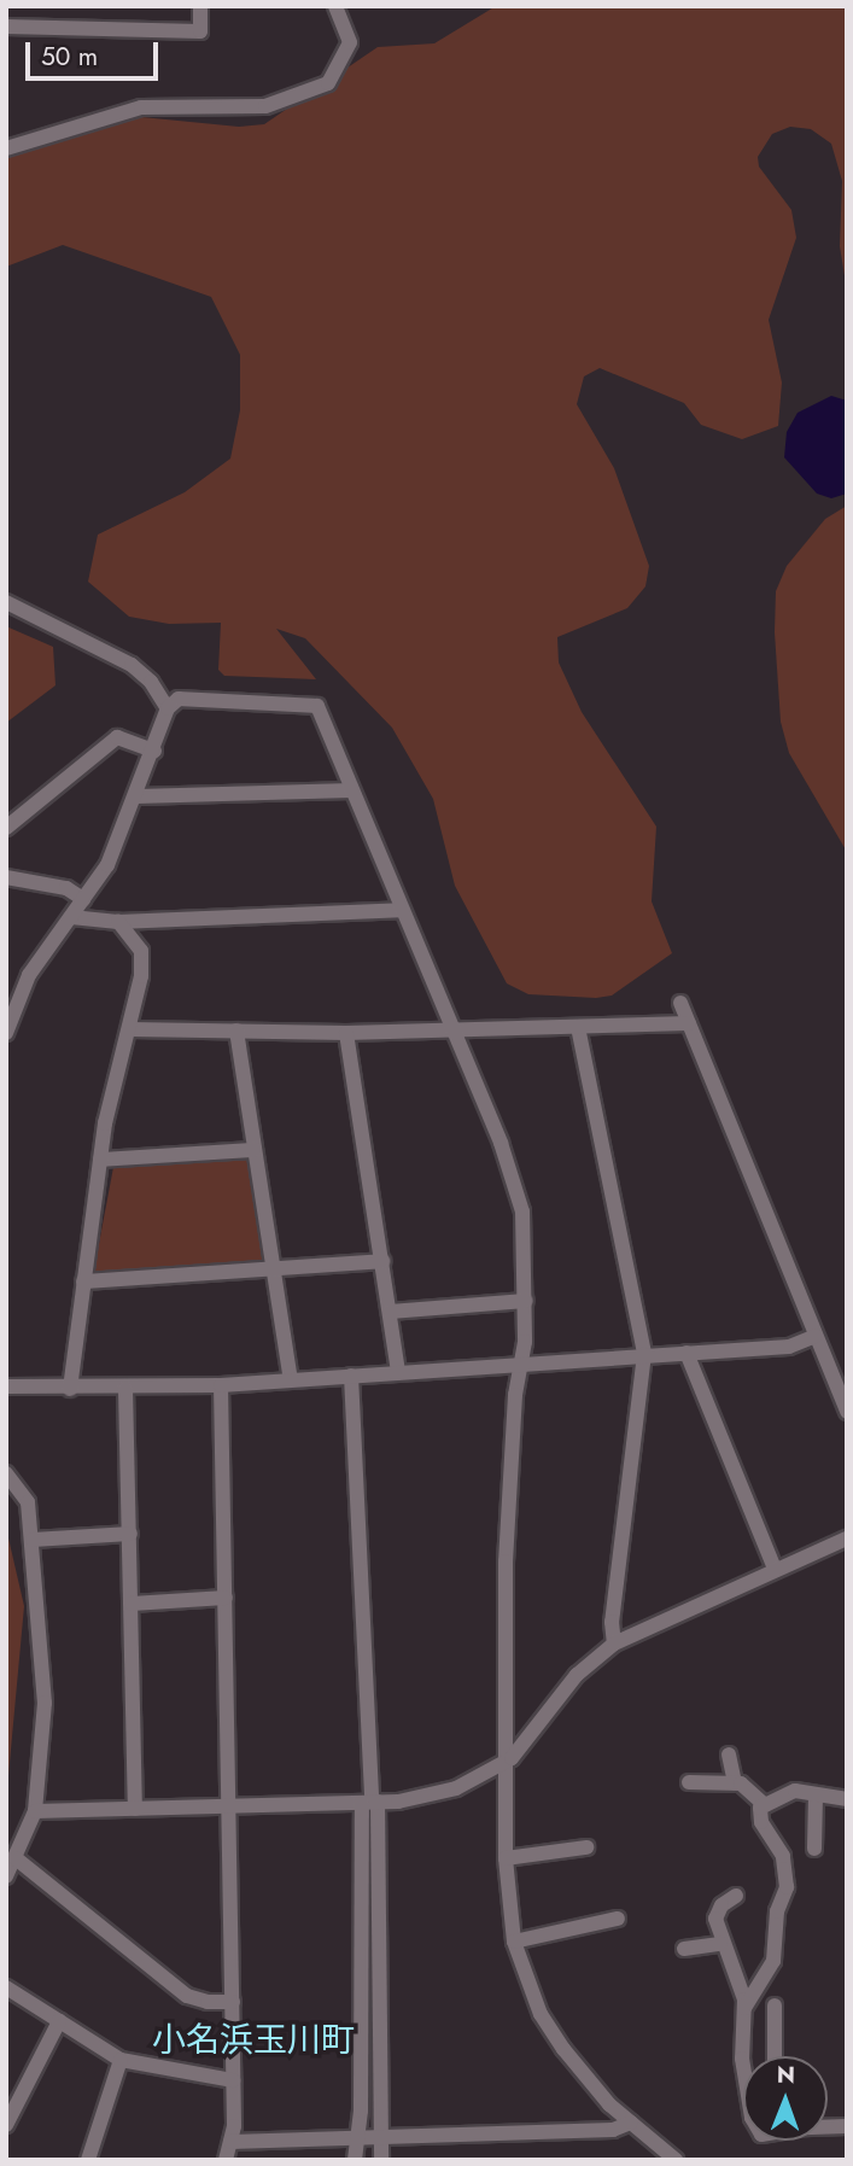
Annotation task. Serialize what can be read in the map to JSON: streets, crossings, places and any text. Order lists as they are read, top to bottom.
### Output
{
  "districts": ["小名浜玉川町"],
  "scale_bar": "50 m",
  "north": "top"
}
